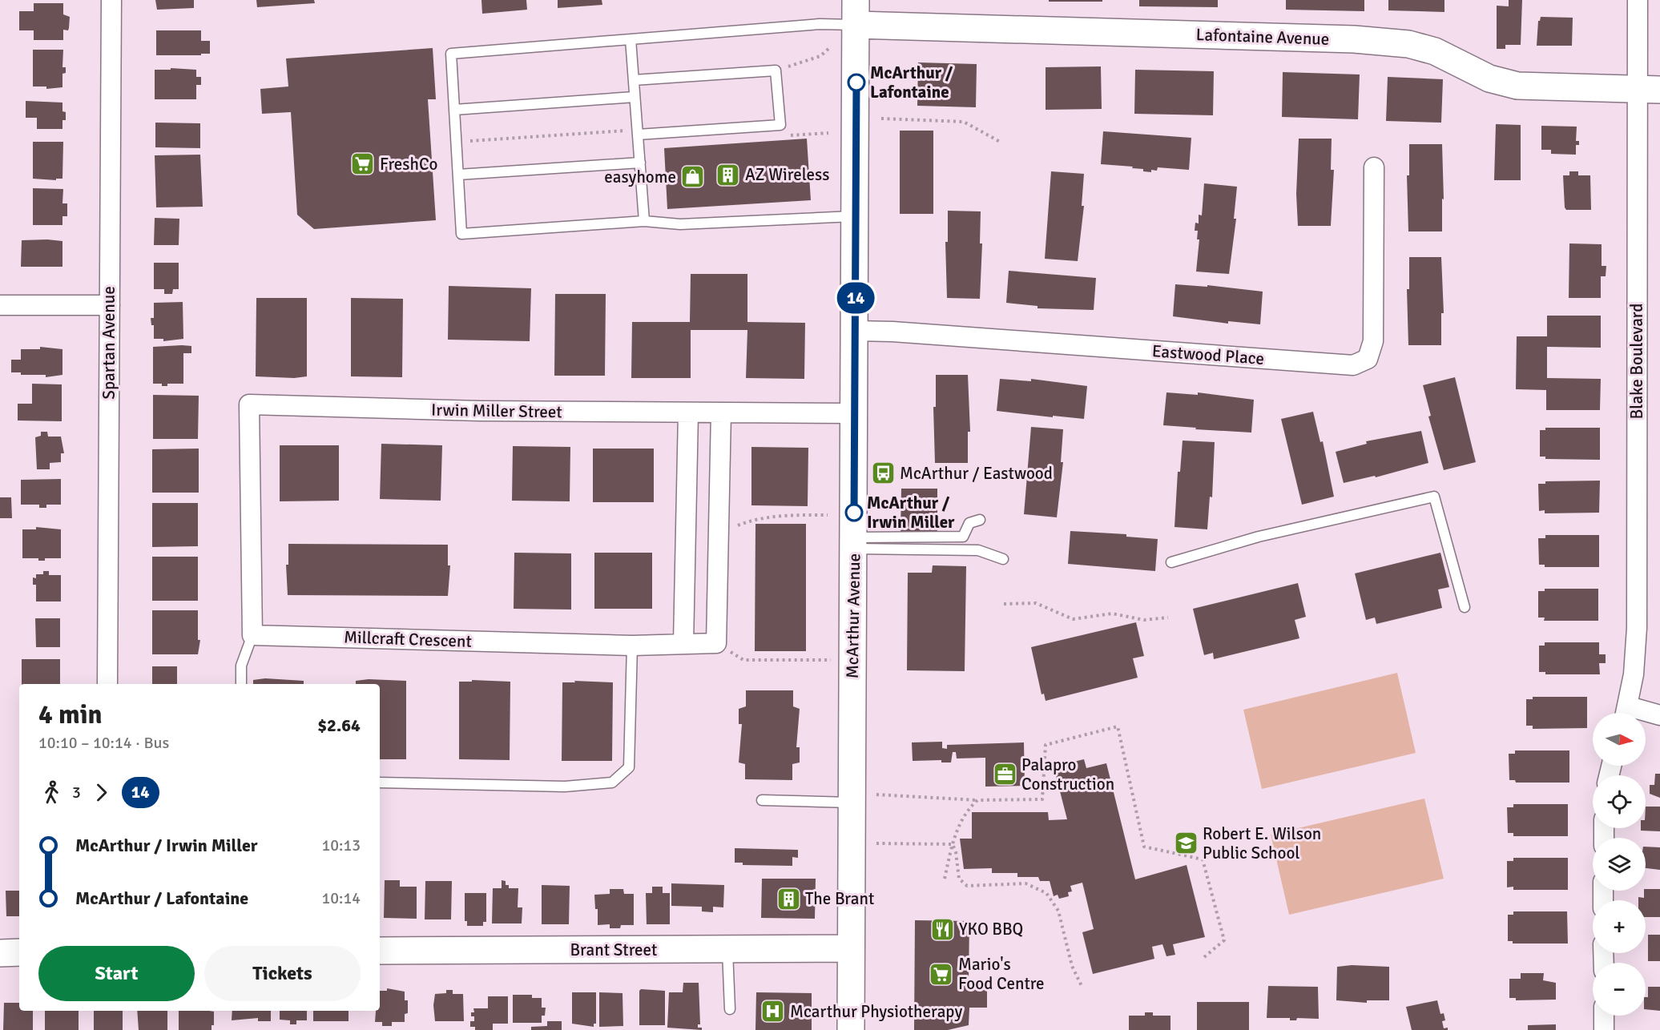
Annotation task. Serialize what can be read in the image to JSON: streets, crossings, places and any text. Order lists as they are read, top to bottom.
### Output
{
  "streets": {
    "street": [
      "Lafontaine Avenue",
      "Spartan Avenue",
      "Eastwood Place",
      "Blake Boulevard",
      "Irwin Miller Street",
      "McArthur Avenue",
      "Millcraft Crescent",
      "Brant Street"
    ]
  },
  "crossings": [
    ["Lafontaine Avenue", "Blake Boulevard"],
    ["Lafontaine Avenue", "McArthur Avenue"],
    ["Eastwood Place", "McArthur Avenue"],
    ["Irwin Miller Street", "McArthur Avenue"],
    ["Irwin Miller Street", "Millcraft Crescent"],
    ["McArthur Avenue", "Brant Street"]
  ],
  "places": {
    "other": ["McArthur / Lafontaine", "McArthur / Irwin Miller"],
    "supermarket": ["FreshCo", "Mario's Food Centre"],
    "building": ["AZ Wireless", "The Brant"],
    "shop": ["easyhome"],
    "bus stop": ["McArthur / Eastwood"],
    "office": ["Palapro Construction"],
    "school or university": ["Robert E. Wilson Public School"],
    "restaurant": ["YKO BBQ"],
    "hospital": ["Mcarthur Physiotherapy"]
  },
  "lines": ["bus line 14"],
  "north": "right",
  "page": {
    "on_map": "14",
    "heading": ["4 min", "10:10 – 10:14 · Bus", "$2.64"],
    "map_buttons": ["+", "−"],
    "legs": ["3", "14"],
    "list": [
      {
        "name": "McArthur / Irwin Miller",
        "value": "10:13"
      },
      {
        "name": "McArthur / Lafontaine",
        "value": "10:14"
      }
    ],
    "buttons": ["Start", "Tickets"]
  }
}
